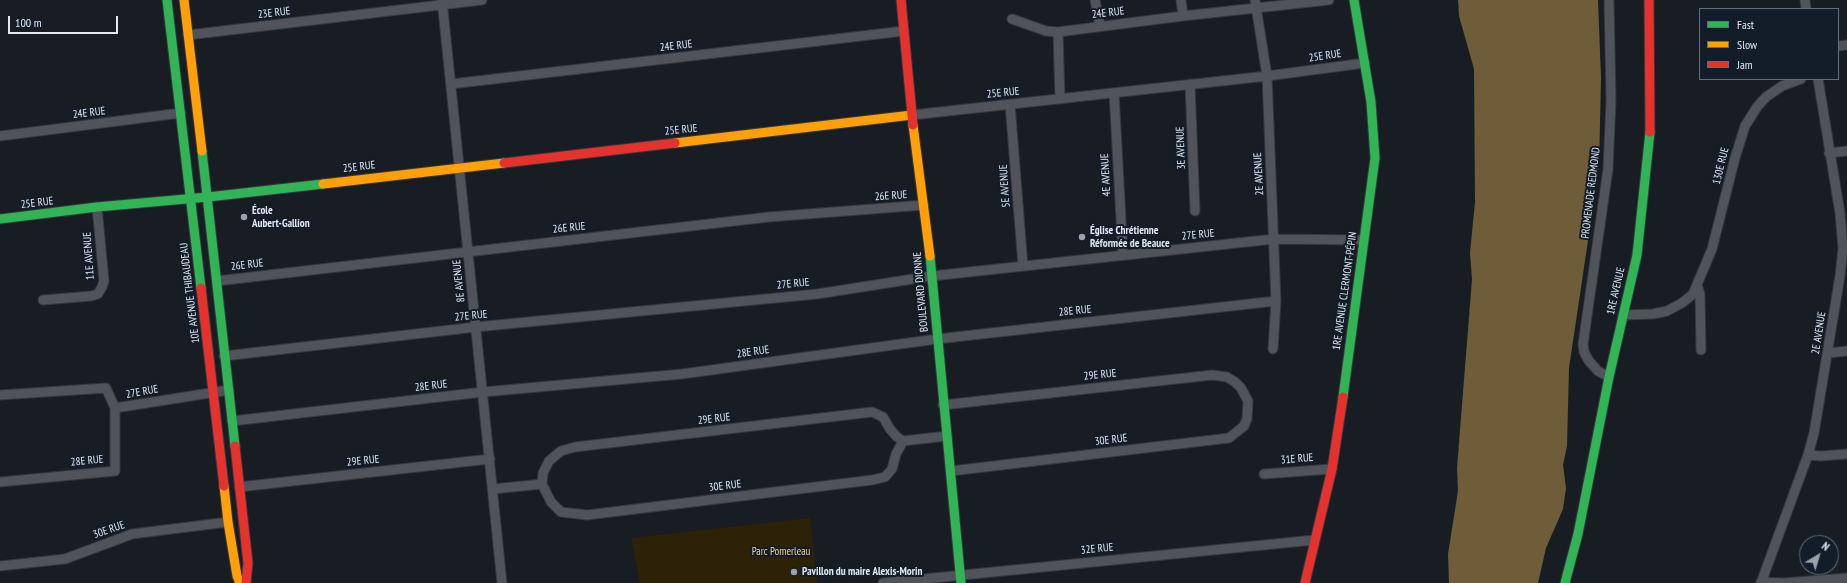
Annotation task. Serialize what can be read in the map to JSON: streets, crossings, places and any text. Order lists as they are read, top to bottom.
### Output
{
  "streets": {
    "street": [
      "23E RUE",
      "24E RUE",
      "25E RUE",
      "3E AVENUE",
      "130E RUE",
      "2E AVENUE",
      "4E AVENUE",
      "5E AVENUE",
      "PROMENADE REDMOND",
      "26E RUE",
      "27E RUE",
      "11E AVENUE",
      "8E AVENUE",
      "1RE AVENUE CLERMONT-PÉPIN",
      "1RE AVENUE",
      "BOULEVARD DIONNE",
      "10E AVENUE THIBAUDEAU",
      "28E RUE",
      "29E RUE",
      "30E RUE",
      "31E RUE",
      "32E RUE"
    ]
  },
  "crossings": [
    ["23E RUE", "8E AVENUE"],
    ["24E RUE", "2E AVENUE"],
    ["24E RUE", "8E AVENUE"],
    ["24E RUE", "BOULEVARD DIONNE"],
    ["24E RUE", "10E AVENUE THIBAUDEAU"],
    ["25E RUE", "3E AVENUE"],
    ["25E RUE", "2E AVENUE"],
    ["25E RUE", "4E AVENUE"],
    ["25E RUE", "5E AVENUE"],
    ["25E RUE", "11E AVENUE"],
    ["25E RUE", "8E AVENUE"],
    ["25E RUE", "1RE AVENUE CLERMONT-PÉPIN"],
    ["25E RUE", "BOULEVARD DIONNE"],
    ["25E RUE", "10E AVENUE THIBAUDEAU"],
    ["130E RUE", "1RE AVENUE"],
    ["2E AVENUE", "27E RUE"],
    ["2E AVENUE", "28E RUE"],
    ["4E AVENUE", "27E RUE"],
    ["5E AVENUE", "27E RUE"],
    ["PROMENADE REDMOND", "1RE AVENUE"],
    ["26E RUE", "8E AVENUE"],
    ["26E RUE", "BOULEVARD DIONNE"],
    ["27E RUE", "8E AVENUE"],
    ["27E RUE", "1RE AVENUE CLERMONT-PÉPIN"],
    ["27E RUE", "BOULEVARD DIONNE"],
    ["27E RUE", "10E AVENUE THIBAUDEAU"],
    ["27E RUE", "28E RUE"],
    ["8E AVENUE", "28E RUE"],
    ["8E AVENUE", "29E RUE"],
    ["1RE AVENUE CLERMONT-PÉPIN", "31E RUE"],
    ["1RE AVENUE CLERMONT-PÉPIN", "32E RUE"],
    ["BOULEVARD DIONNE", "28E RUE"],
    ["BOULEVARD DIONNE", "29E RUE"],
    ["BOULEVARD DIONNE", "30E RUE"],
    ["BOULEVARD DIONNE", "32E RUE"],
    ["10E AVENUE THIBAUDEAU", "30E RUE"],
    ["29E RUE", "30E RUE"]
  ],
  "parks": ["Parc Pomerleau"],
  "places": ["École Aubert-Gallion", "Église Chrétienne Réformée de Beauce", "Pavillon du maire Alexis-Morin"],
  "legend": ["Fast", "Slow", "Jam"],
  "scale_bar": "100 m",
  "north": "top right"
}
